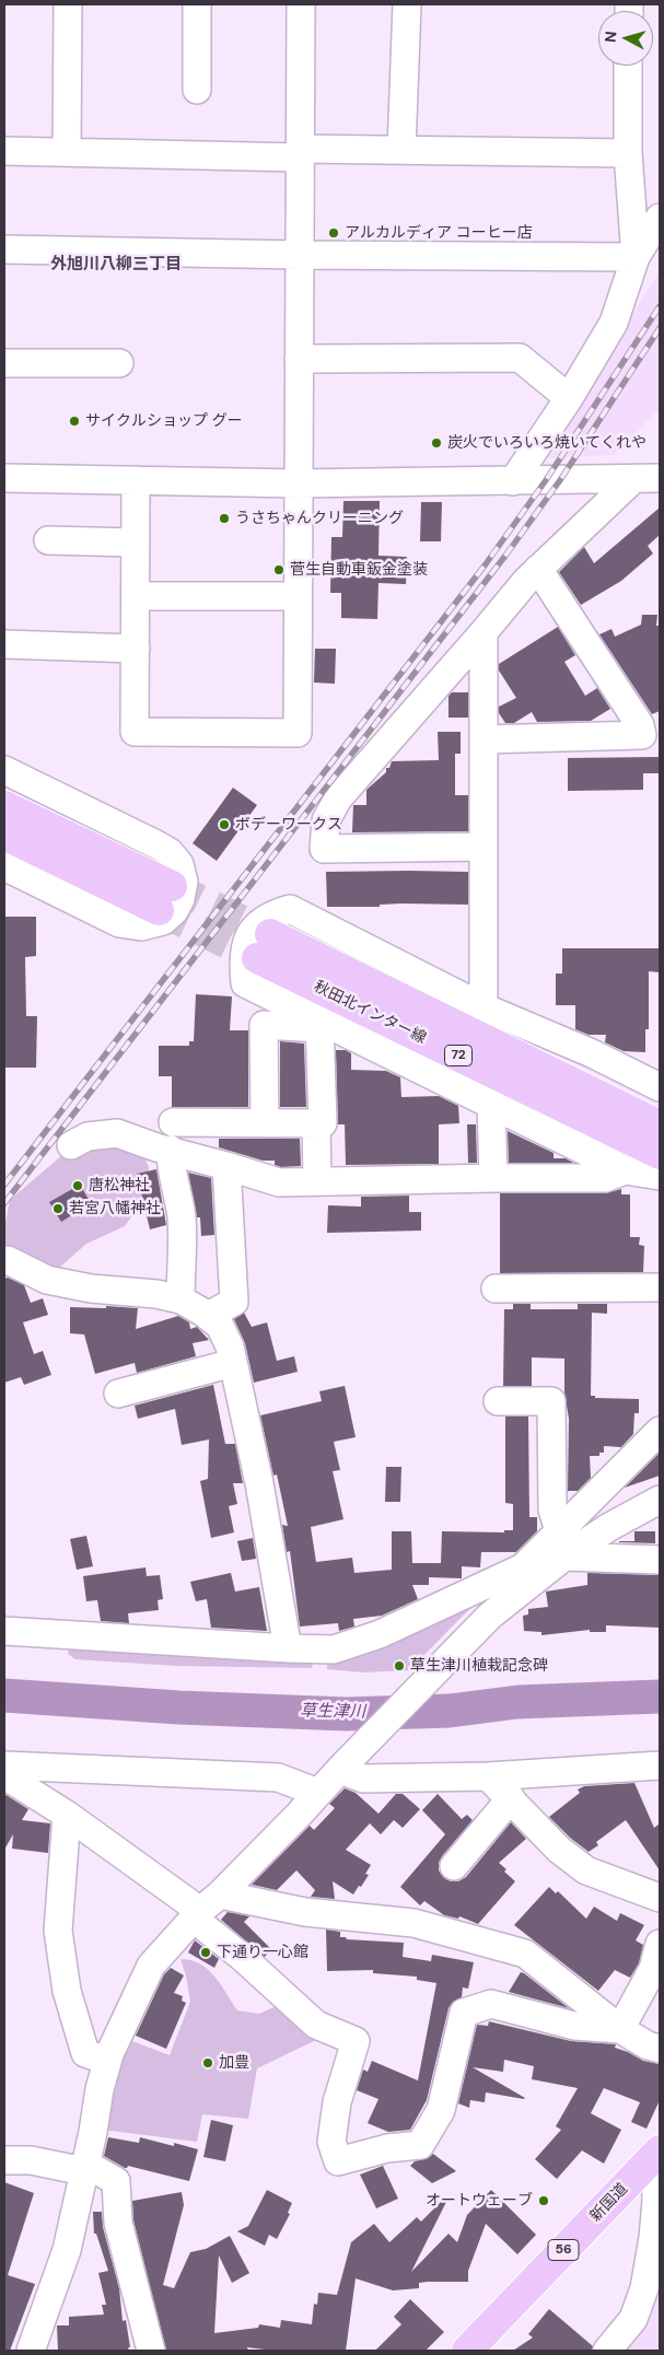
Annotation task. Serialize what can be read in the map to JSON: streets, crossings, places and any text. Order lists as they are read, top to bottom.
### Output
{
  "streets": {
    "main road": [
      "秋田北インター線",
      "72",
      "新国道",
      "56"
    ]
  },
  "districts": ["外旭川八柳三丁目"],
  "water": ["草生津川"],
  "places": [
    "アルカルディア コーヒー店",
    "サイクルショップ グー",
    "炭火でいろいろ焼いてくれや",
    "うさちゃんクリーニング",
    "菅生自動車鈑金塗装",
    "ボデーワークス",
    "唐松神社",
    "若宮八幡神社",
    "草生津川植栽記念碑",
    "下通り一心館",
    "加豊",
    "オートウェーブ"
  ],
  "north": "left"
}
